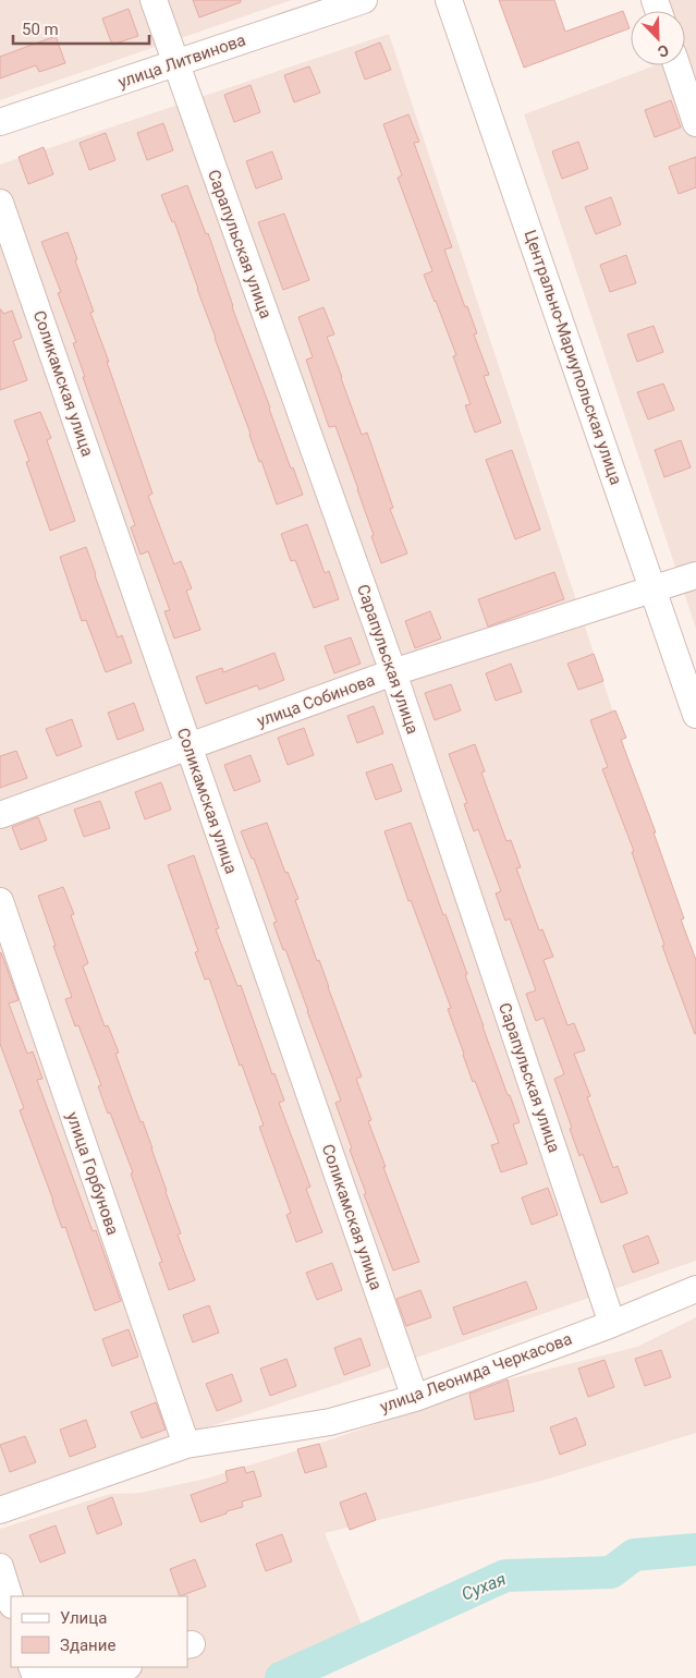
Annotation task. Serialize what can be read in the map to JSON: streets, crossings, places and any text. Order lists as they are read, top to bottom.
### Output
{
  "streets": {
    "street": [
      "улица Литвинова",
      "Сарапульская улица",
      "Центрально-Мариупольская улица",
      "Соликамская улица",
      "улица Собинова",
      "улица Горбунова",
      "улица Леонида Черкасова"
    ]
  },
  "crossings": [
    ["улица Литвинова", "Сарапульская улица"],
    ["Сарапульская улица", "улица Собинова"],
    ["Сарапульская улица", "улица Леонида Черкасова"],
    ["Центрально-Мариупольская улица", "улица Собинова"],
    ["Соликамская улица", "улица Собинова"],
    ["Соликамская улица", "улица Леонида Черкасова"],
    ["улица Горбунова", "улица Леонида Черкасова"]
  ],
  "water": ["Сухая"],
  "legend": ["Улица", "Здание"],
  "scale_bar": "50 m",
  "north": "bottom right"
}
